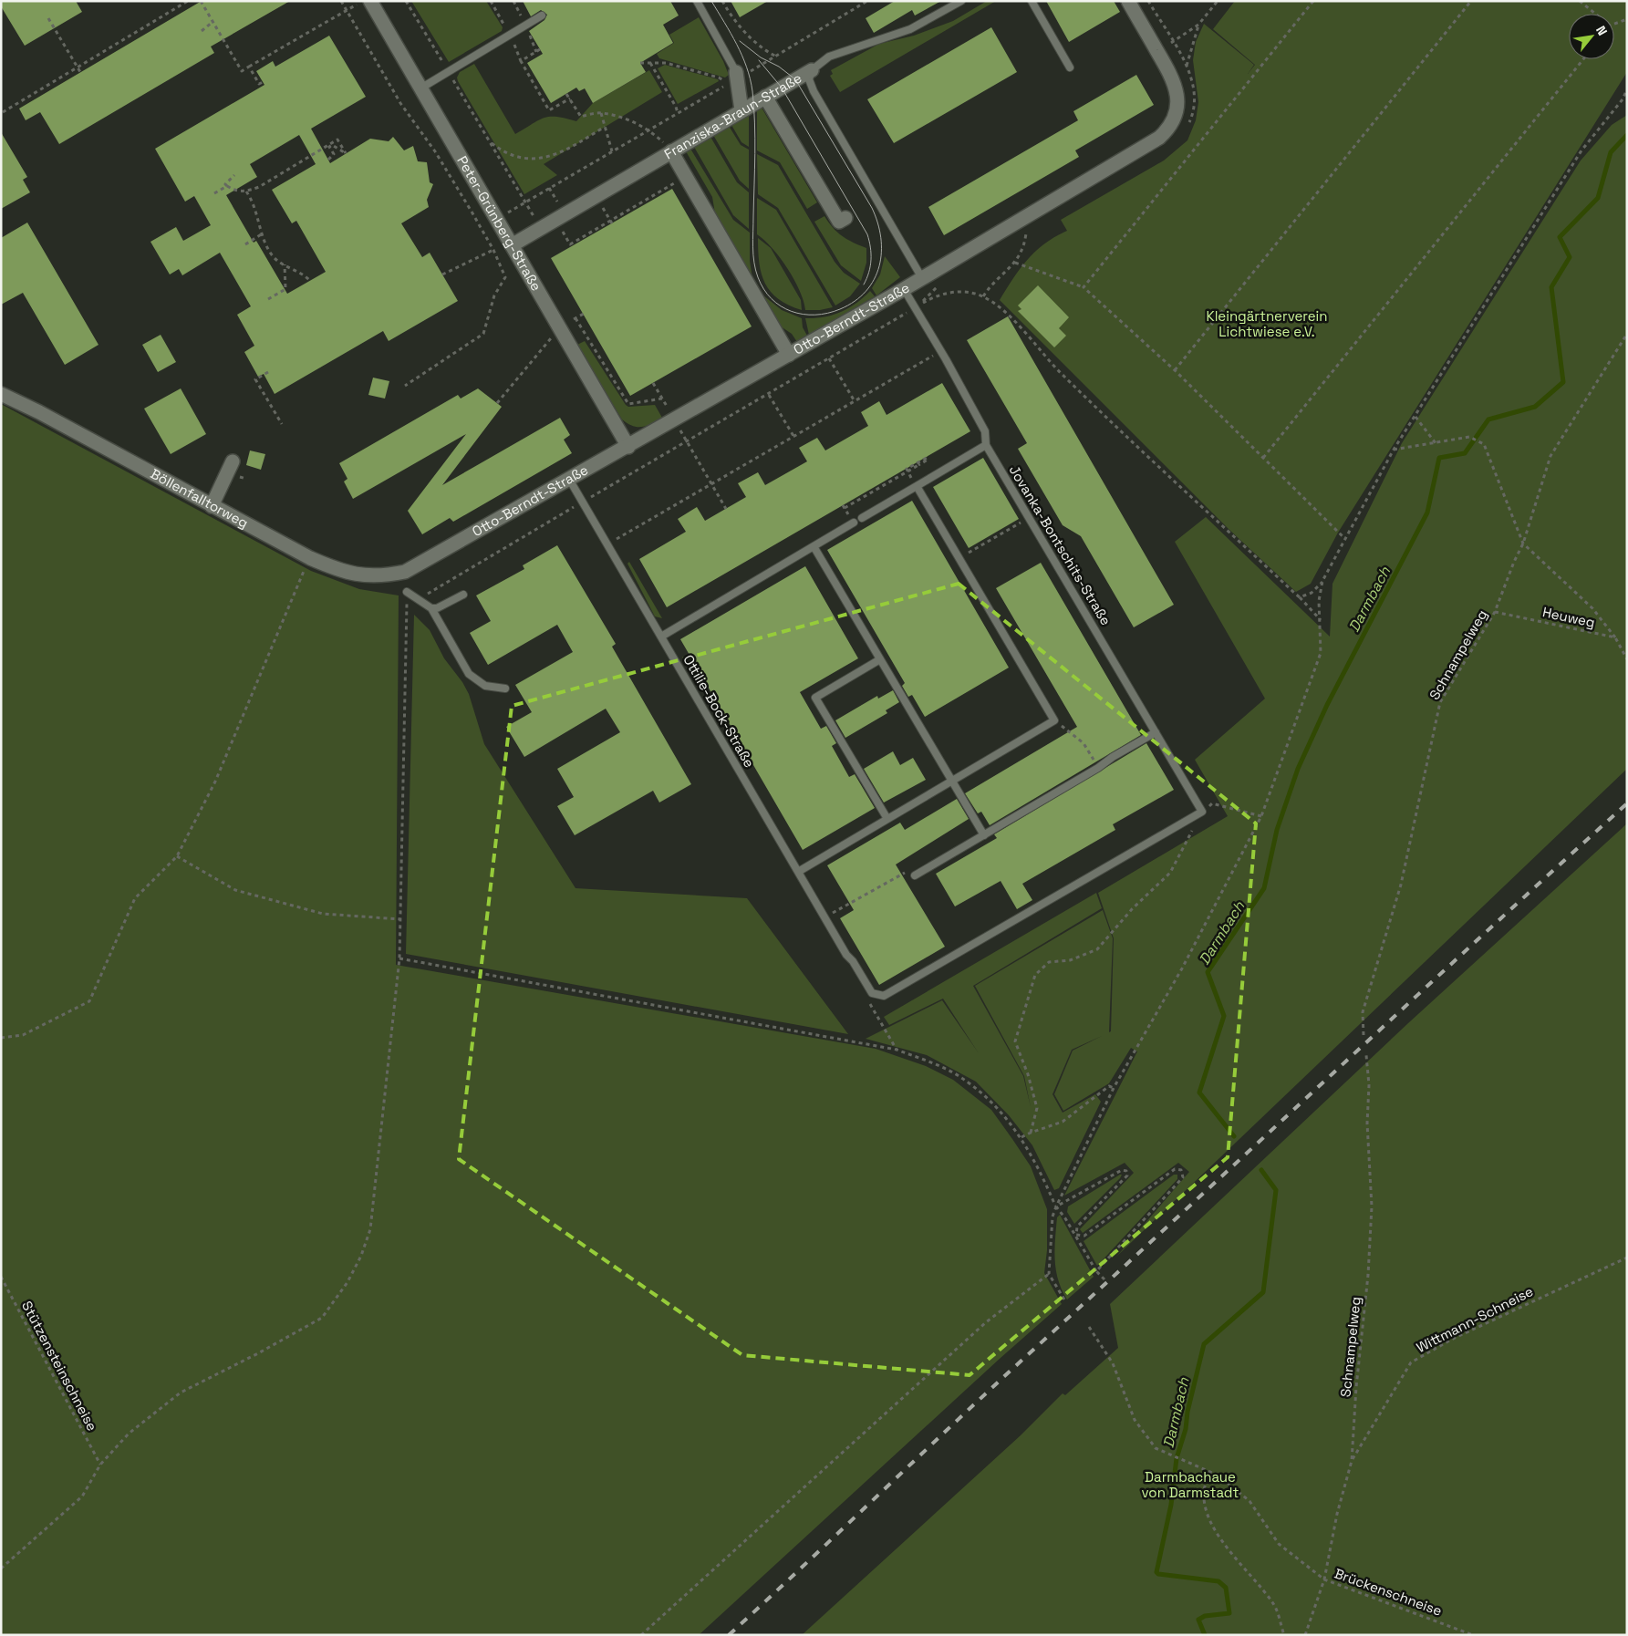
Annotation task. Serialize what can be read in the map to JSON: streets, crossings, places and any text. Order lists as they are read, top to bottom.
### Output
{
  "streets": {
    "street": [
      "Franziska-Braun-Straße",
      "Peter-Grünberg-Straße",
      "Otto-Berndt-Straße",
      "Böllenfalltorweg"
    ],
    "lane": ["Jovanka-Bontschits-Straße", "Ottilie-Bock-Straße"],
    "path": [
      "Heuweg",
      "Schnampelweg",
      "Wittmann-Schneise",
      "Stützensteinschneise",
      "Brückenschneise"
    ]
  },
  "crossings": [
    ["Franziska-Braun-Straße", "Peter-Grünberg-Straße"],
    ["Peter-Grünberg-Straße", "Otto-Berndt-Straße"],
    ["Otto-Berndt-Straße", "Böllenfalltorweg"],
    ["Otto-Berndt-Straße", "Jovanka-Bontschits-Straße"],
    ["Otto-Berndt-Straße", "Ottilie-Bock-Straße"],
    ["Jovanka-Bontschits-Straße", "Ottilie-Bock-Straße"],
    ["Heuweg", "Schnampelweg"],
    ["Schnampelweg", "Wittmann-Schneise"],
    ["Schnampelweg", "Brückenschneise"]
  ],
  "water": ["Darmbach"],
  "parks": ["Kleingärtnerverein Lichtwiese e.V.", "Darmbachaue von Darmstadt"],
  "north": "top right"
}
